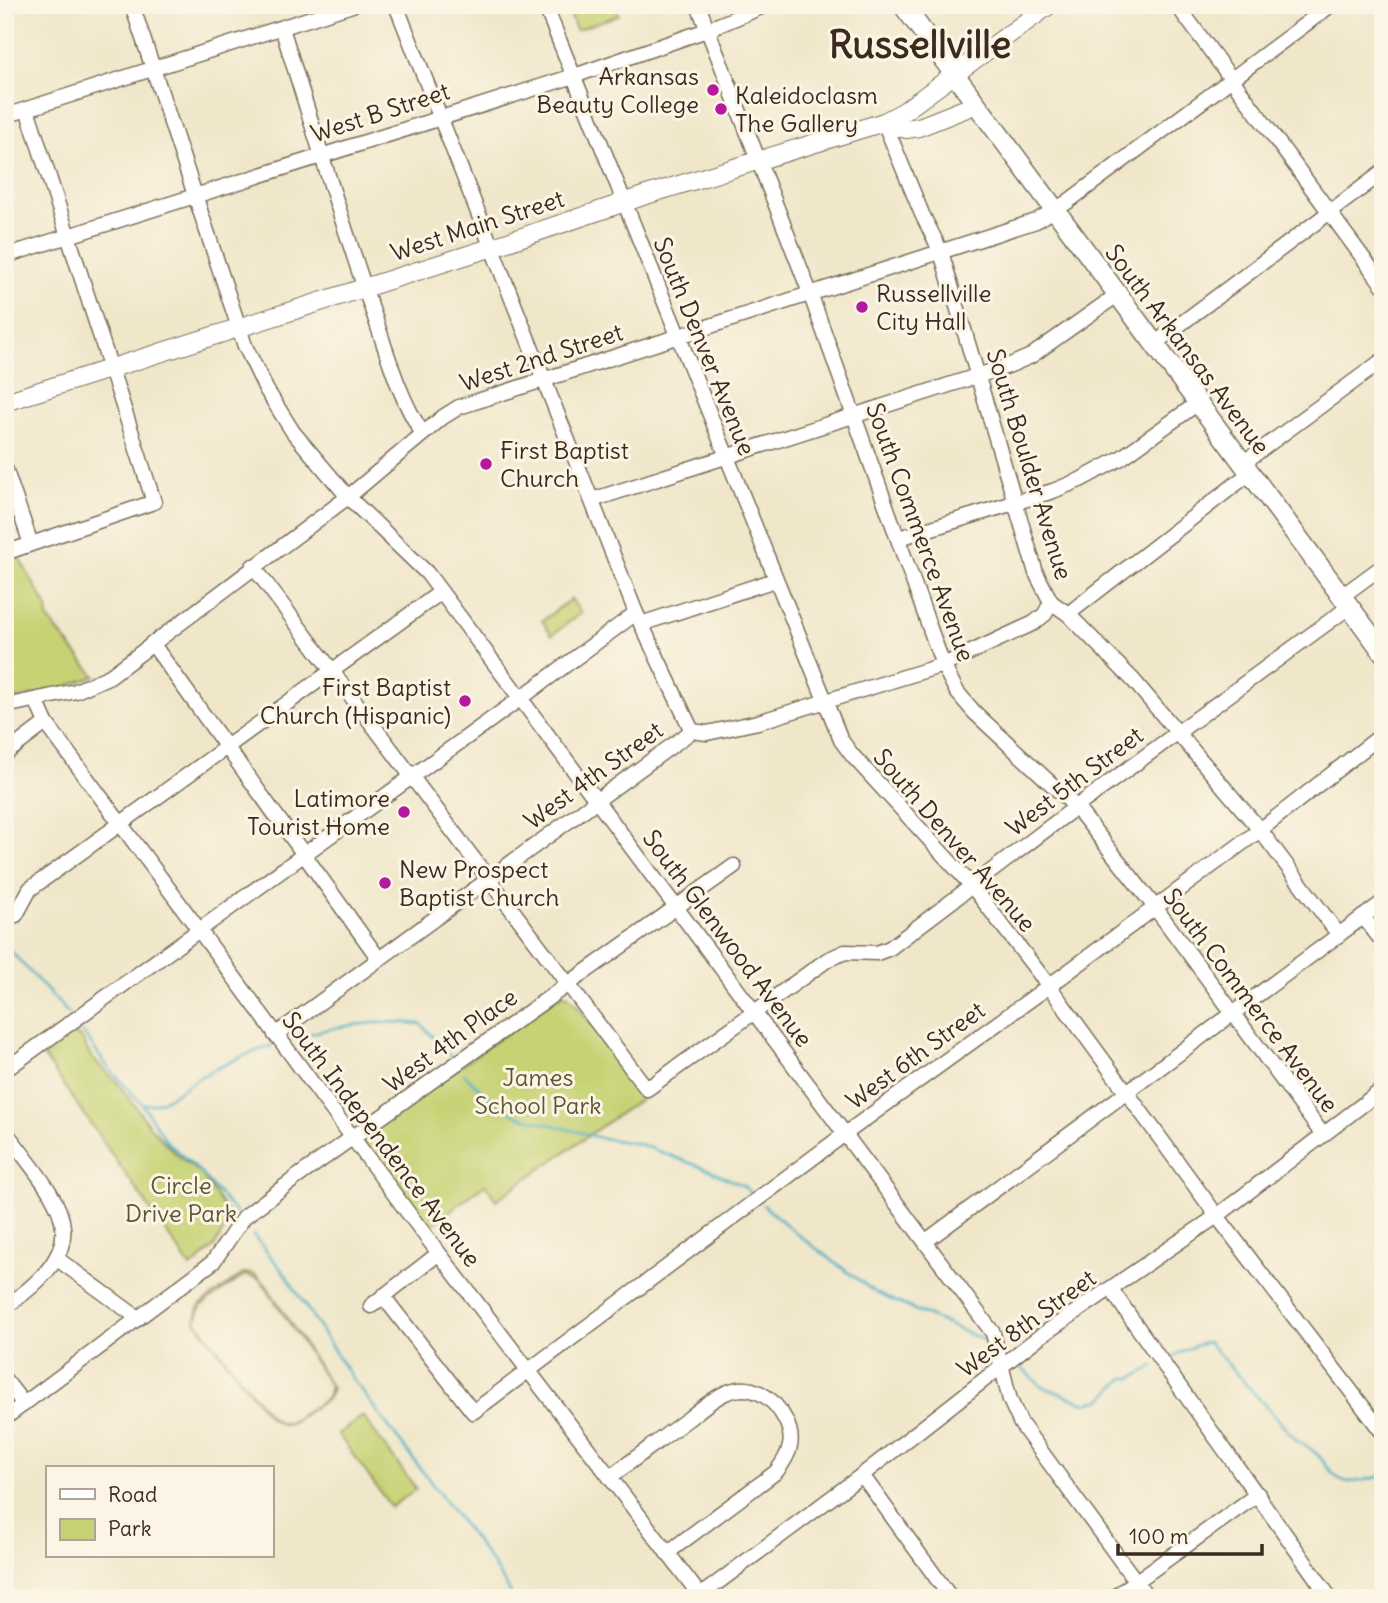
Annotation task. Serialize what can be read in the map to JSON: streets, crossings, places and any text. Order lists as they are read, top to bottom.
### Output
{
  "streets": {
    "highway": ["South Arkansas Avenue"],
    "main road": ["West Main Street"],
    "street": [
      "West B Street",
      "South Denver Avenue",
      "West 2nd Street",
      "South Boulder Avenue",
      "South Commerce Avenue",
      "West 4th Street",
      "West 5th Street",
      "South Glenwood Avenue",
      "West 4th Place",
      "West 6th Street",
      "South Independence Avenue",
      "West 8th Street"
    ]
  },
  "crossings": [
    ["West B Street", "South Denver Avenue"],
    ["West B Street", "South Commerce Avenue"],
    ["West B Street", "South Glenwood Avenue"],
    ["West Main Street", "South Denver Avenue"],
    ["West Main Street", "South Arkansas Avenue"],
    ["West Main Street", "South Boulder Avenue"],
    ["West Main Street", "South Commerce Avenue"],
    ["West Main Street", "South Glenwood Avenue"],
    ["South Denver Avenue", "West 2nd Street"],
    ["South Denver Avenue", "West 4th Street"],
    ["South Denver Avenue", "West 5th Street"],
    ["South Denver Avenue", "West 6th Street"],
    ["South Denver Avenue", "West 8th Street"],
    ["South Arkansas Avenue", "West 2nd Street"],
    ["South Arkansas Avenue", "West 5th Street"],
    ["West 2nd Street", "South Boulder Avenue"],
    ["West 2nd Street", "South Commerce Avenue"],
    ["West 2nd Street", "South Glenwood Avenue"],
    ["West 2nd Street", "South Independence Avenue"],
    ["South Boulder Avenue", "West 4th Street"],
    ["South Boulder Avenue", "West 5th Street"],
    ["South Boulder Avenue", "West 6th Street"],
    ["South Commerce Avenue", "West 4th Street"],
    ["South Commerce Avenue", "West 5th Street"],
    ["South Commerce Avenue", "West 6th Street"],
    ["South Commerce Avenue", "West 8th Street"],
    ["West 4th Street", "South Glenwood Avenue"],
    ["West 4th Street", "South Independence Avenue"],
    ["West 5th Street", "South Glenwood Avenue"],
    ["West 5th Street", "West 4th Place"],
    ["South Glenwood Avenue", "West 4th Place"],
    ["South Glenwood Avenue", "West 6th Street"],
    ["South Glenwood Avenue", "West 8th Street"],
    ["West 4th Place", "South Independence Avenue"],
    ["West 6th Street", "South Independence Avenue"],
    ["South Independence Avenue", "West 8th Street"]
  ],
  "districts": ["Russellville"],
  "parks": ["James School Park", "Circle Drive Park"],
  "places": [
    "Arkansas Beauty College",
    "Kaleidoclasm The Gallery",
    "Russellville City Hall",
    "First Baptist Church",
    "First Baptist Church (Hispanic)",
    "Latimore Tourist Home",
    "New Prospect Baptist Church"
  ],
  "legend": ["Road", "Park"],
  "scale_bar": "100 m"
}
